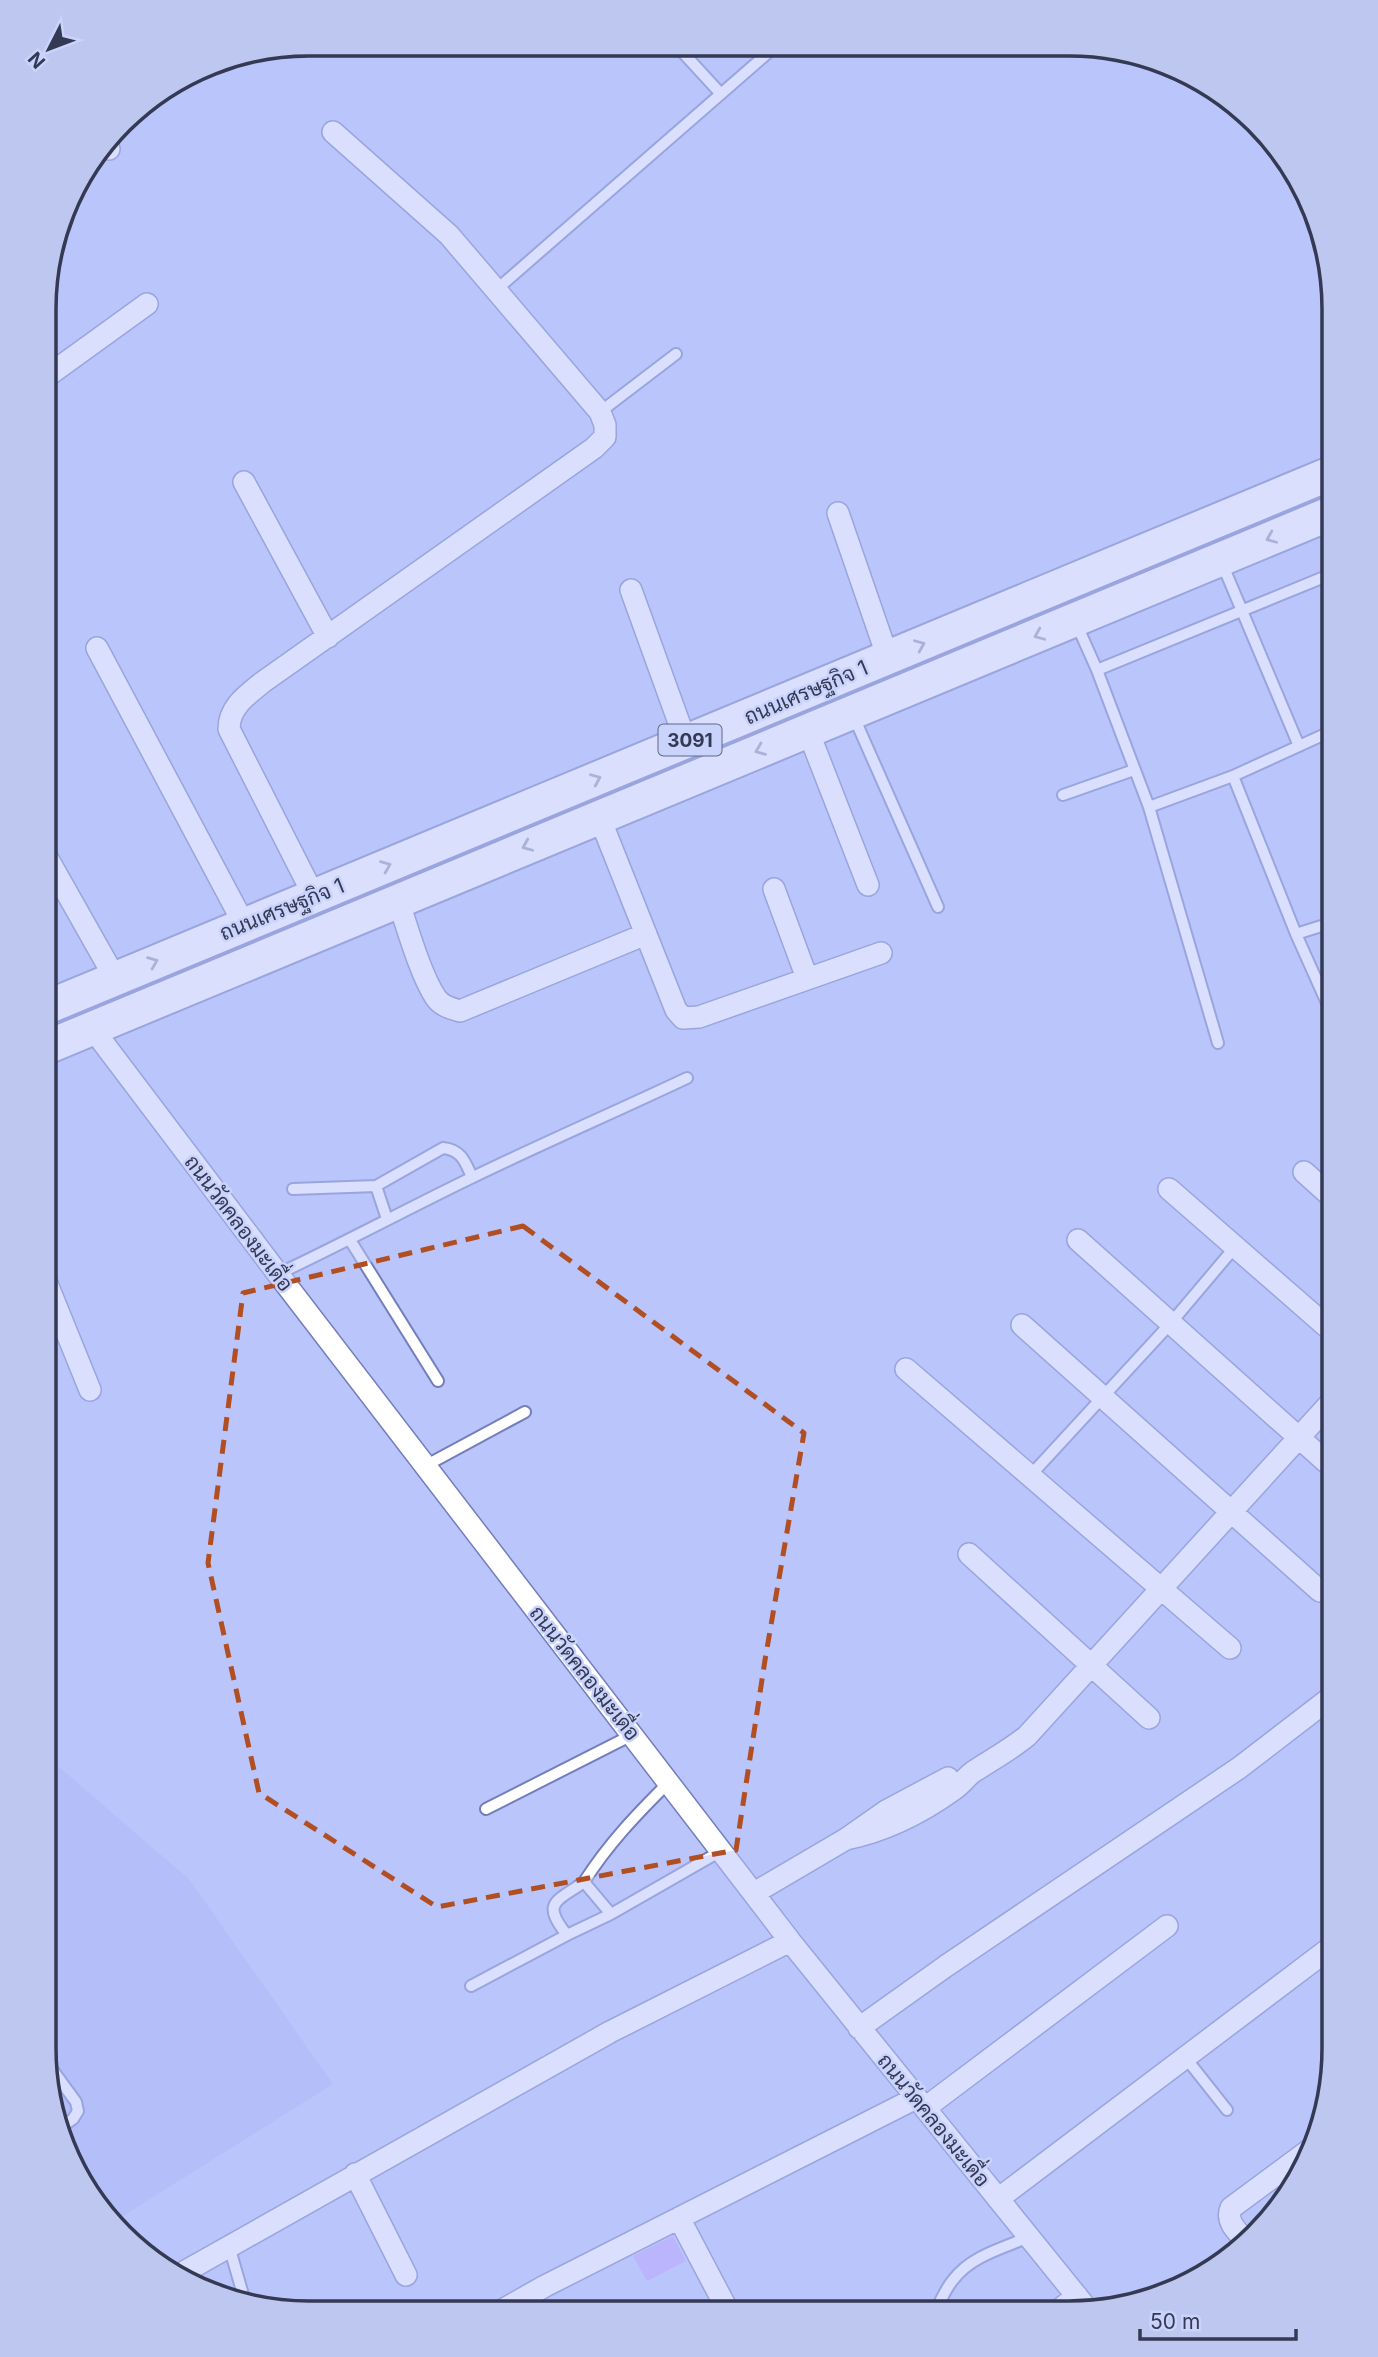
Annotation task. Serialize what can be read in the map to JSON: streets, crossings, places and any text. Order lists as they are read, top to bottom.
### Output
{
  "streets": {
    "main road": ["ถนนเศรษฐกิจ 1", "3091"],
    "street": ["ถนนวัดคลองมะเดื่อ"]
  },
  "crossings": [
    ["ถนนเศรษฐกิจ 1", "ถนนวัดคลองมะเดื่อ"]
  ],
  "scale_bar": "50 m",
  "north": "bottom left"
}
